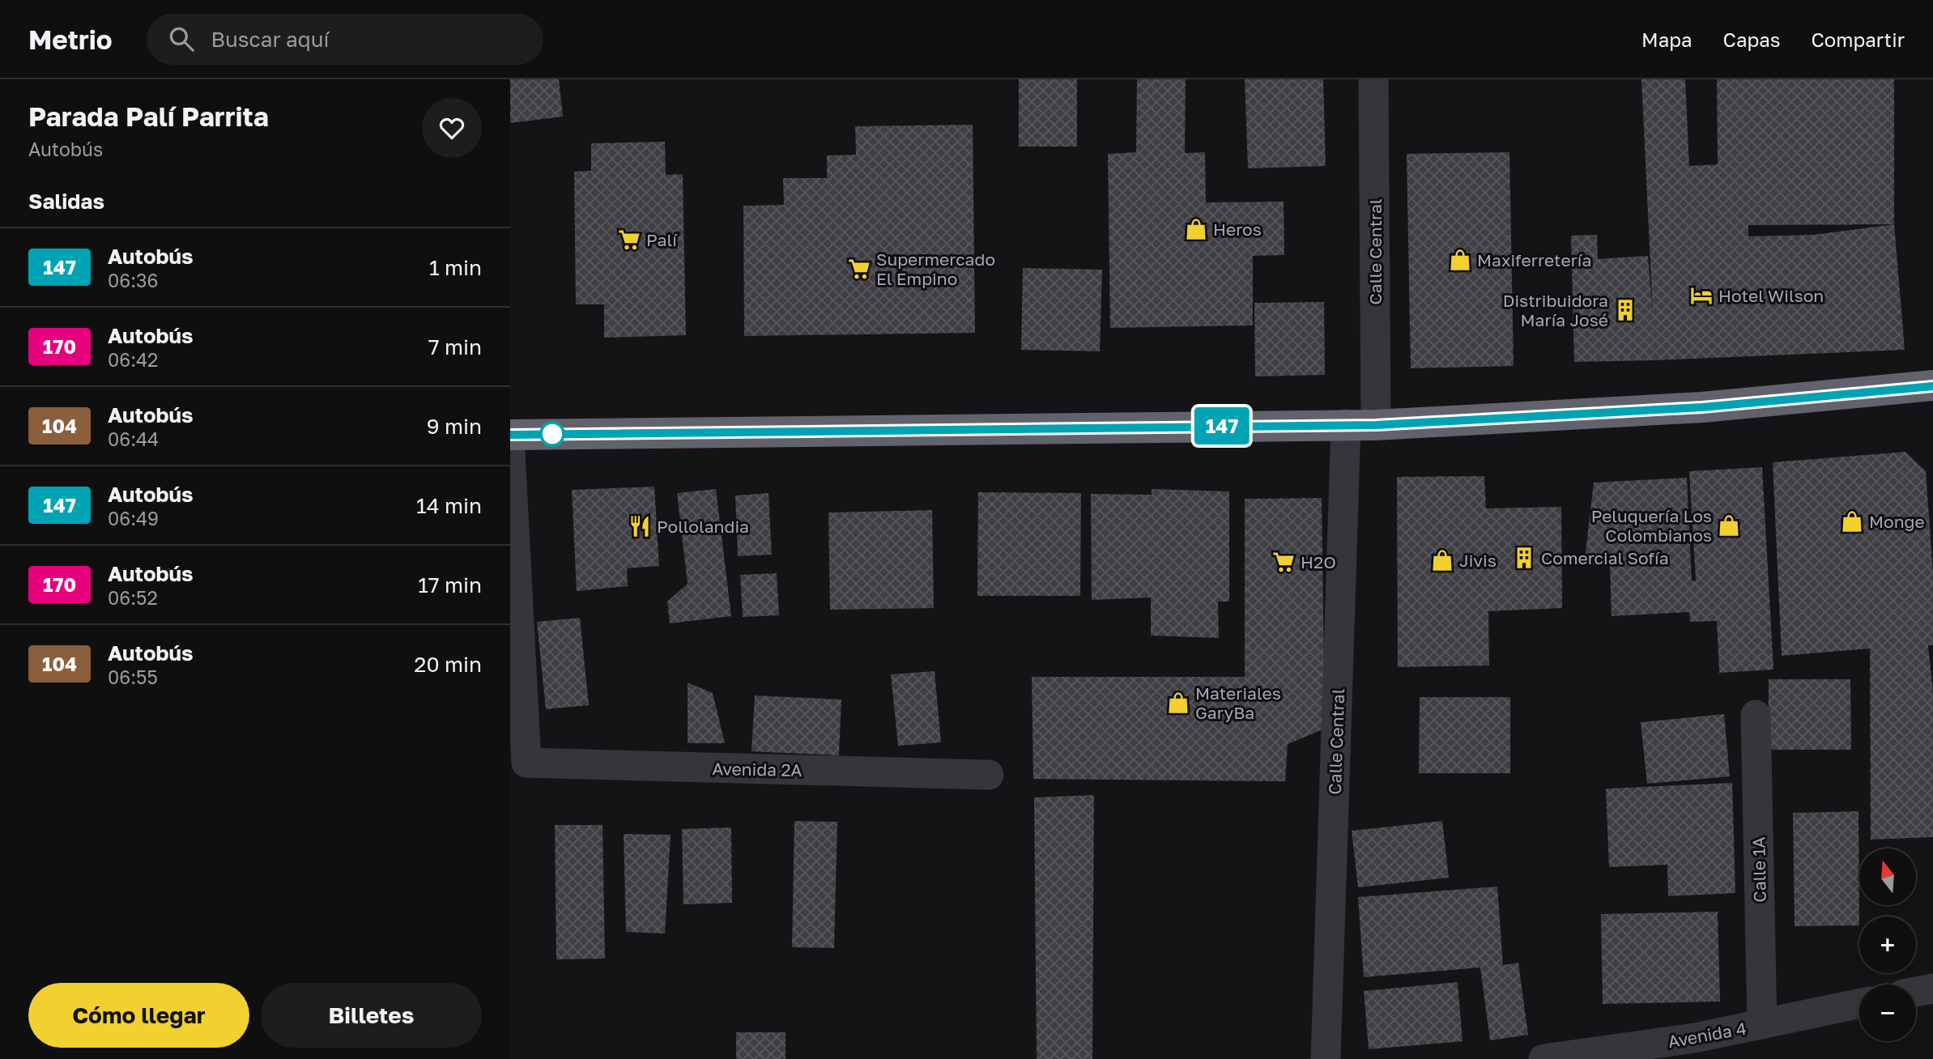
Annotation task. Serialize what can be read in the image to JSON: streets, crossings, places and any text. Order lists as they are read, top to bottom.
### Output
{
  "streets": {
    "street": [
      "Calle Central",
      "Avenida 2A",
      "Calle 1A",
      "Avenida 4"
    ]
  },
  "crossings": [
    ["Calle 1A", "Avenida 4"]
  ],
  "places": {
    "shop": [
      "Heros",
      "Maxiferretería",
      "Monge",
      "Peluquería Los Colombianos",
      "Jivis",
      "Materiales GaryBa"
    ],
    "supermarket": ["Palí", "Supermercado El Empino", "H2O"],
    "hotel": ["Hotel Wilson"],
    "building": ["Distribuidora María José", "Comercial Sofía"],
    "restaurant": ["Pollolandia"]
  },
  "lines": ["bus line 147"],
  "north": "top",
  "page": {
    "header": "Metrio",
    "search": "Buscar aquí",
    "nav": ["Mapa", "Capas", "Compartir"],
    "heading": [
      ["Parada Palí Parrita", "Autobús"],
      "Salidas"
    ],
    "on_map": "147",
    "list": [
      {
        "mark": "147",
        "name": "Autobús",
        "note": "06:36",
        "value": "1 min"
      },
      {
        "mark": "170",
        "name": "Autobús",
        "note": "06:42",
        "value": "7 min"
      },
      {
        "mark": "104",
        "name": "Autobús",
        "note": "06:44",
        "value": "9 min"
      },
      {
        "mark": "147",
        "name": "Autobús",
        "note": "06:49",
        "value": "14 min"
      },
      {
        "mark": "170",
        "name": "Autobús",
        "note": "06:52",
        "value": "17 min"
      },
      {
        "mark": "104",
        "name": "Autobús",
        "note": "06:55",
        "value": "20 min"
      }
    ],
    "map_buttons": ["+", "−"],
    "buttons": ["Cómo llegar", "Billetes"]
  }
}
